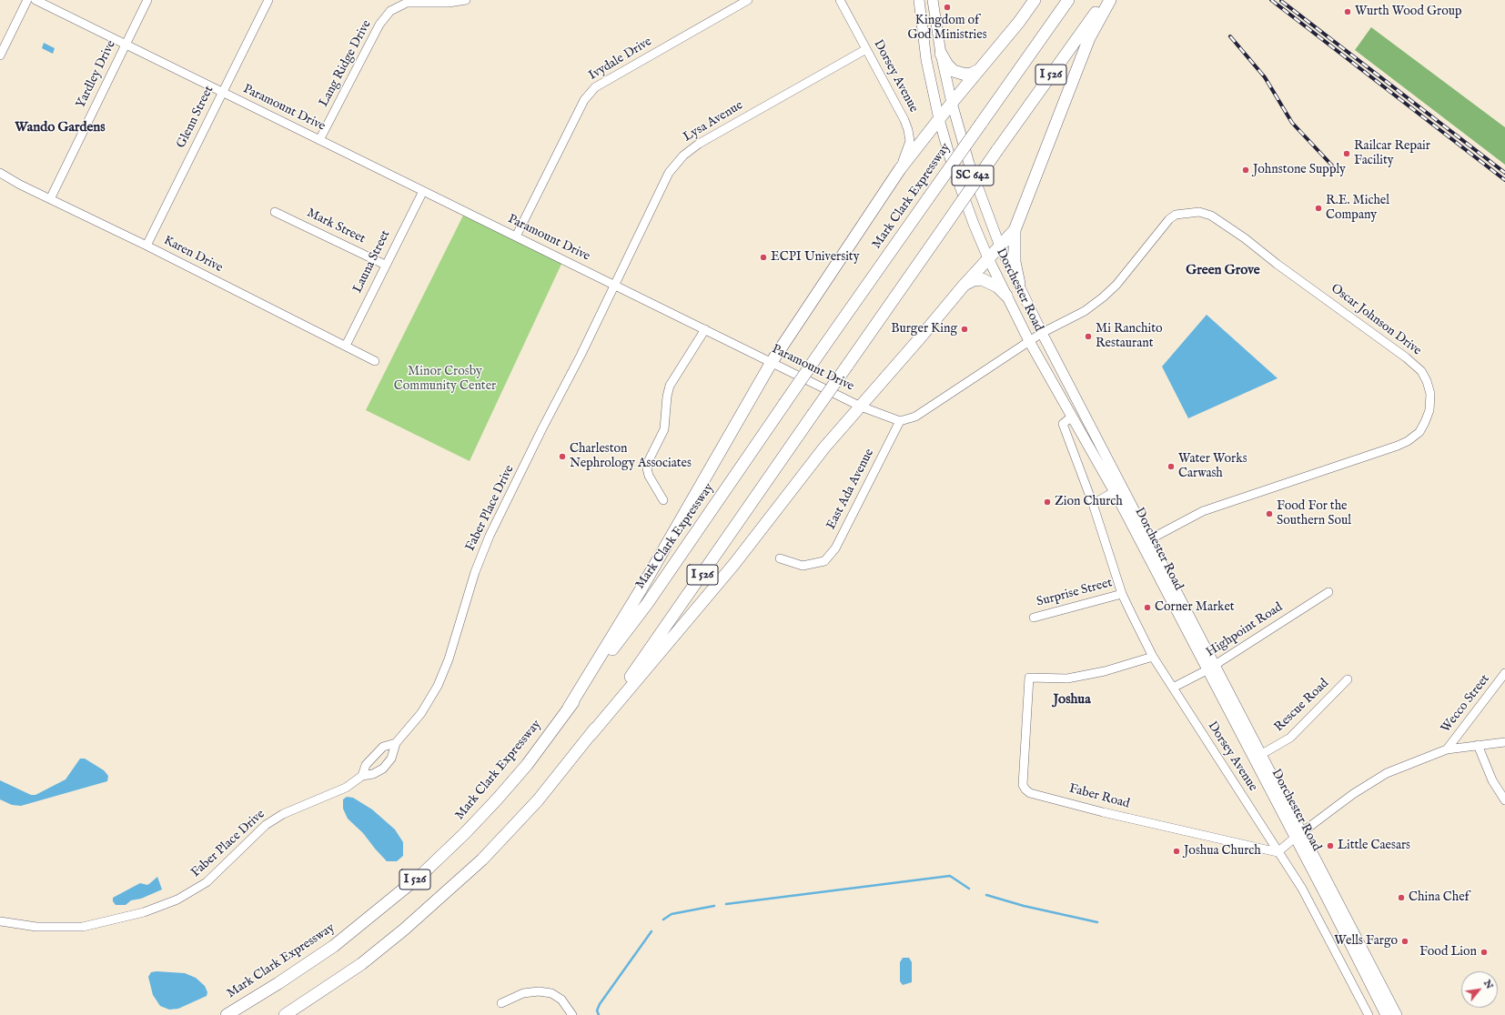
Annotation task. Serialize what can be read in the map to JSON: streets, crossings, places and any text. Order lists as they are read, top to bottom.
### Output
{
  "streets": {
    "highway": ["I 526", "Mark Clark Expressway"],
    "main road": ["SC 642", "Dorchester Road"],
    "street": [
      "Ivydale Drive",
      "Lang Ridge Drive",
      "Yardley Drive",
      "Dorsey Avenue",
      "Paramount Drive",
      "Glenn Street",
      "Lysa Avenue",
      "Mark Street",
      "Karen Drive",
      "Launa Street",
      "Oscar Johnson Drive",
      "East Ada Avenue",
      "Faber Place Drive",
      "Surprise Street",
      "Highpoint Road",
      "Wecco Street",
      "Rescue Road",
      "Faber Road"
    ]
  },
  "crossings": [
    ["Ivydale Drive", "Paramount Drive"],
    ["Lang Ridge Drive", "Paramount Drive"],
    ["Yardley Drive", "Paramount Drive"],
    ["Yardley Drive", "Karen Drive"],
    ["Dorsey Avenue", "Lysa Avenue"],
    ["Dorsey Avenue", "Dorchester Road"],
    ["Dorsey Avenue", "Surprise Street"],
    ["Dorsey Avenue", "Highpoint Road"],
    ["Dorsey Avenue", "Faber Road"],
    ["Paramount Drive", "Glenn Street"],
    ["Paramount Drive", "Lysa Avenue"],
    ["Paramount Drive", "Launa Street"],
    ["Paramount Drive", "East Ada Avenue"],
    ["Paramount Drive", "Faber Place Drive"],
    ["Glenn Street", "Karen Drive"],
    ["Lysa Avenue", "Faber Place Drive"],
    ["Mark Street", "Launa Street"],
    ["Karen Drive", "Launa Street"],
    ["Dorchester Road", "Oscar Johnson Drive"],
    ["Dorchester Road", "Highpoint Road"],
    ["Dorchester Road", "Rescue Road"]
  ],
  "districts": ["Wando Gardens", "Green Grove", "Joshua"],
  "parks": ["Minor Crosby Community Center"],
  "places": [
    "Kingdom of God Ministries",
    "Wurth Wood Group",
    "Railcar Repair Facility",
    "Johnstone Supply",
    "R.E. Michel Company",
    "ECPI University",
    "Burger King",
    "Mi Ranchito Restaurant",
    "Charleston Nephrology Associates",
    "Water Works Carwash",
    "Zion Church",
    "Food For the Southern Soul",
    "Corner Market",
    "Little Caesars",
    "Joshua Church",
    "China Chef",
    "Wells Fargo",
    "Food Lion"
  ],
  "north": "top right"
}
